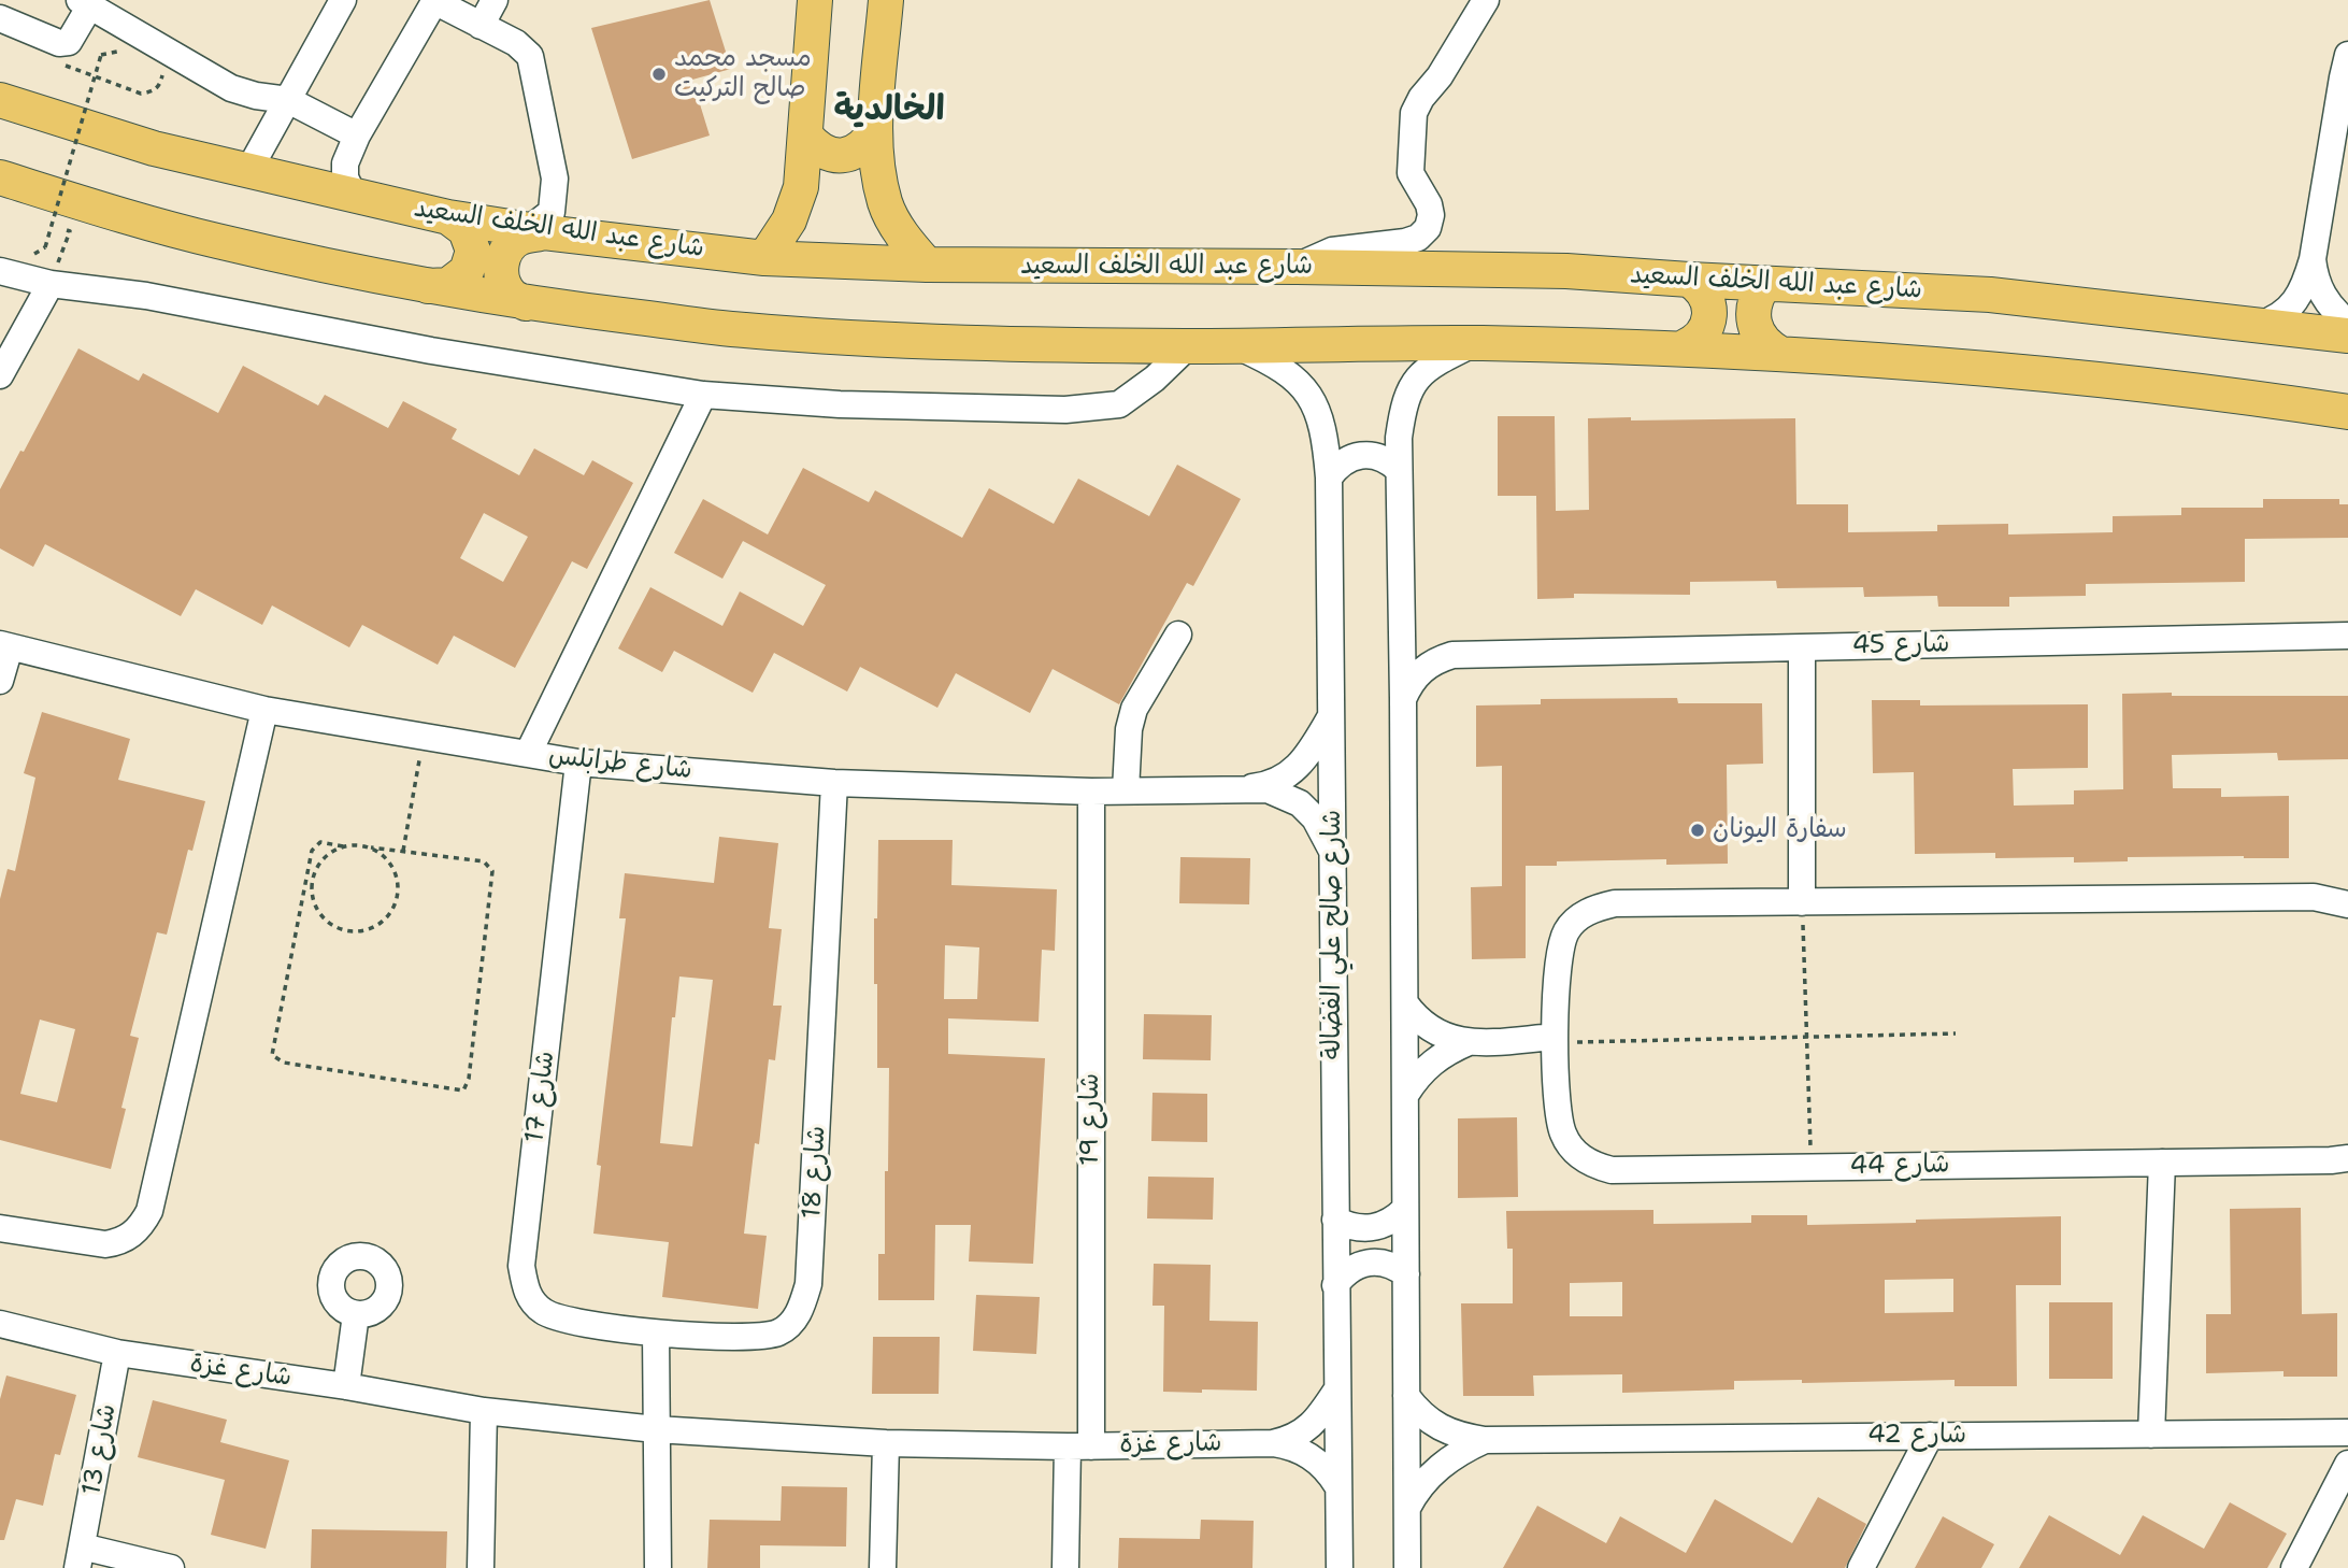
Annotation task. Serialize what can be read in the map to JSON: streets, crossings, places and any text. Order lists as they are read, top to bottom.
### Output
{
  "streets": {
    "main road": ["شارع عبد الله الخلف السعيد"],
    "street": [
      "شارع 45",
      "شارع طرابلس",
      "شارع صالح علي الفضالة",
      "شارع 17",
      "شارع 19",
      "شارع 44",
      "شارع 18",
      "شارع غزة",
      "شارع 42",
      "شارع 13"
    ]
  },
  "crossings": [
    ["شارع طرابلس", "شارع صالح علي الفضالة"],
    ["شارع طرابلس", "شارع 17"],
    ["شارع طرابلس", "شارع 19"],
    ["شارع طرابلس", "شارع 18"],
    ["شارع صالح علي الفضالة", "شارع غزة"],
    ["شارع 17", "شارع 18"],
    ["شارع 19", "شارع غزة"],
    ["شارع غزة", "شارع 13"]
  ],
  "districts": ["الخالدية"],
  "places": ["مسجد محمد صالح التركيت", "سفارة اليونان"]
}
